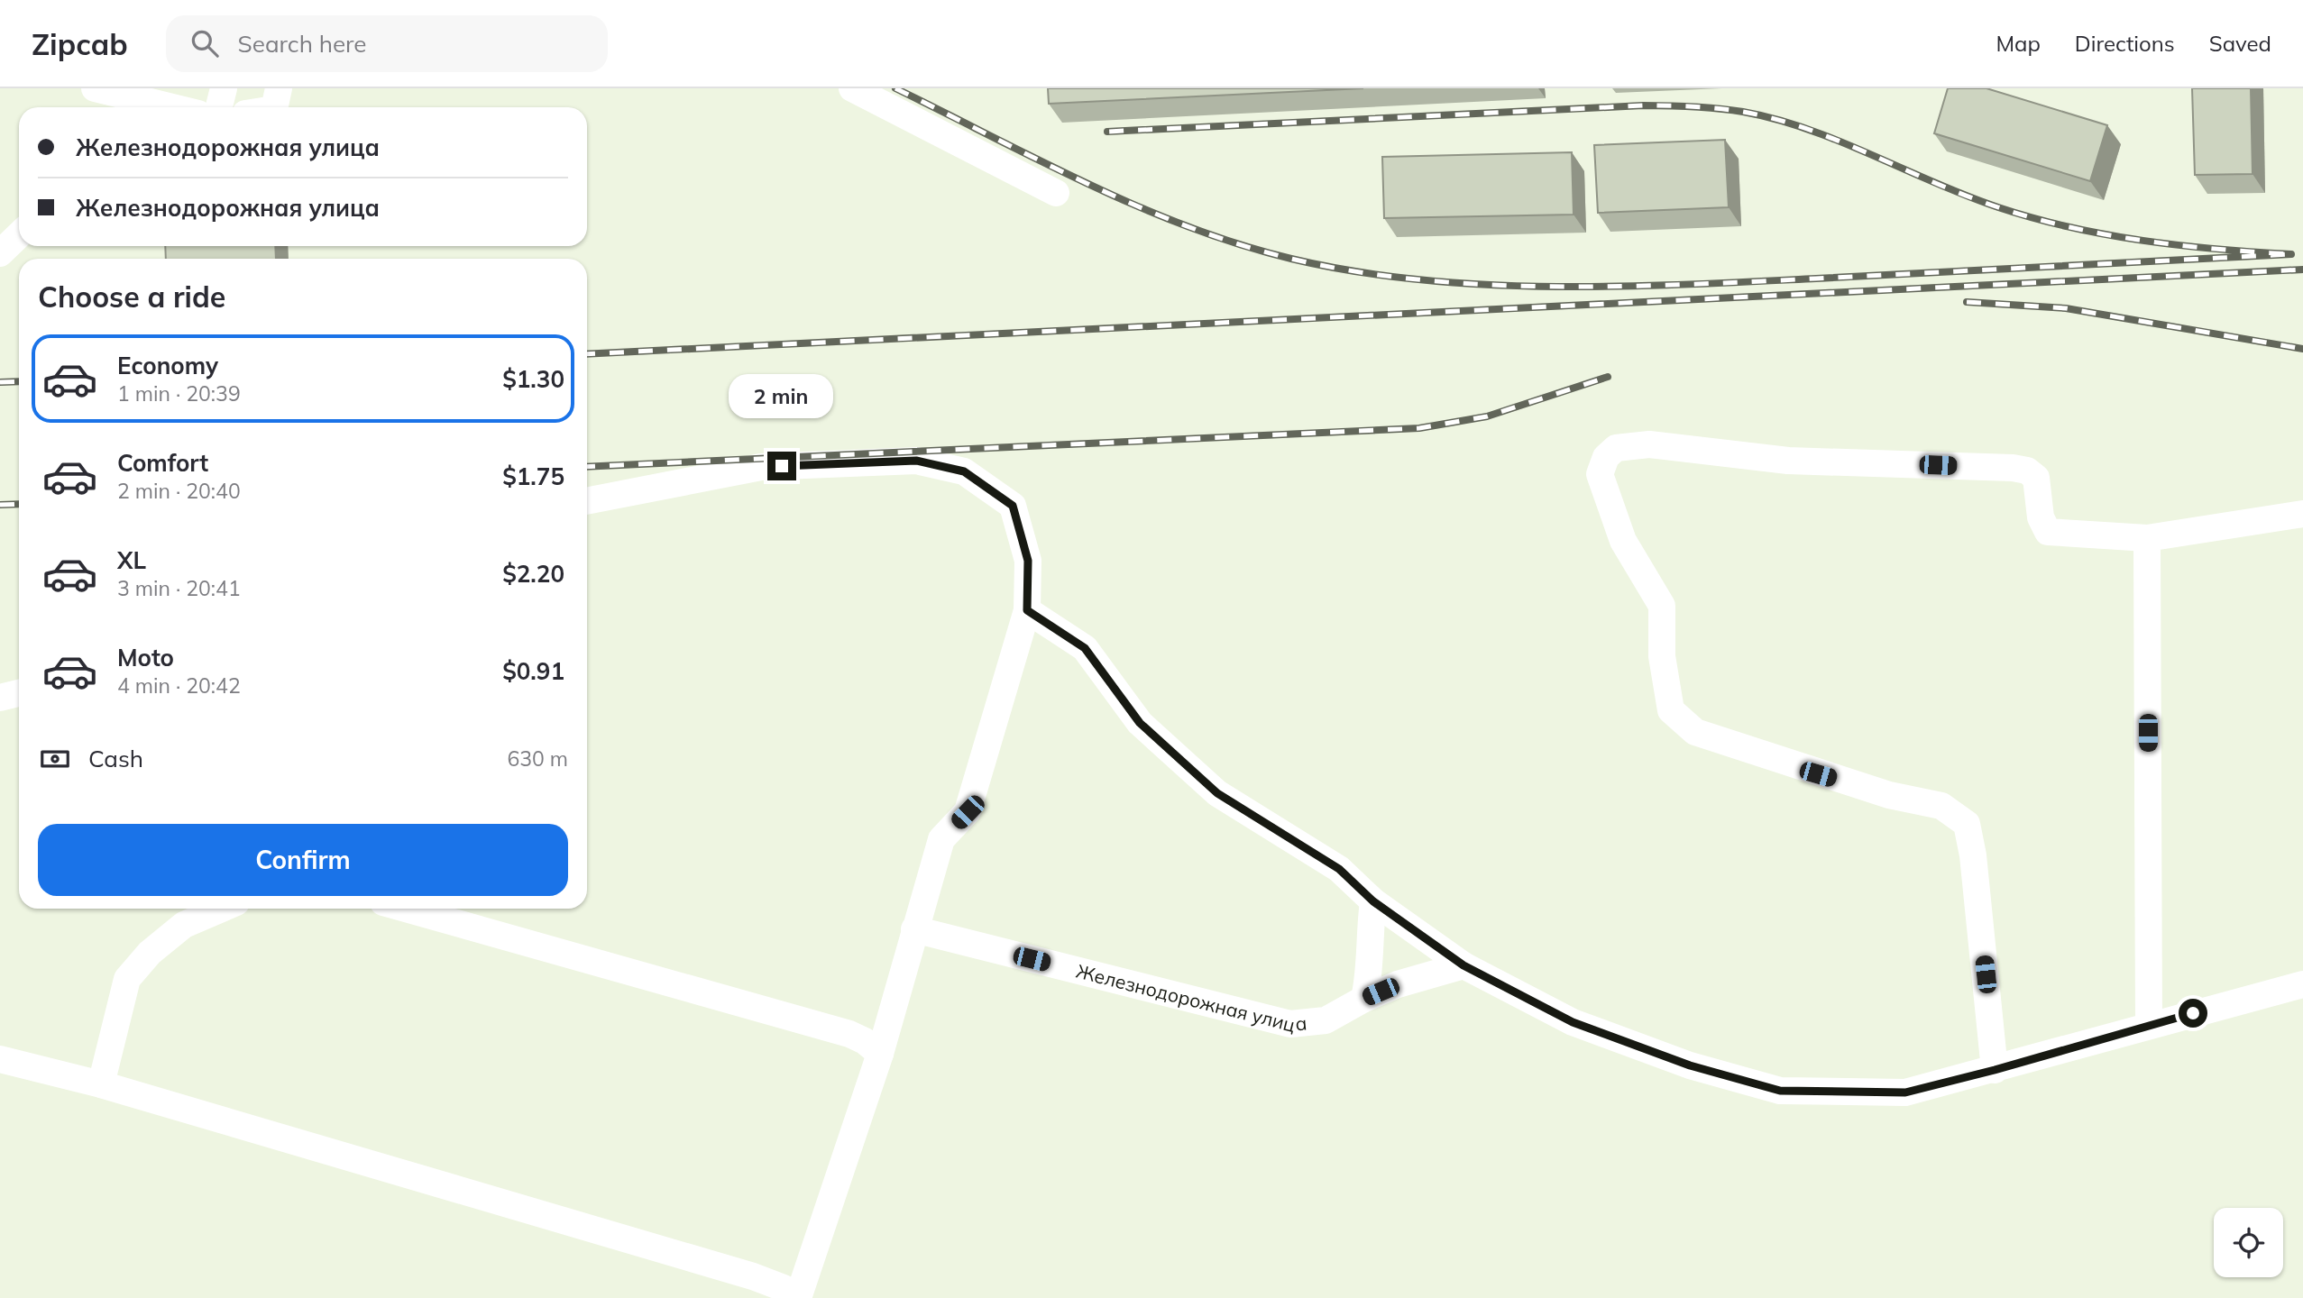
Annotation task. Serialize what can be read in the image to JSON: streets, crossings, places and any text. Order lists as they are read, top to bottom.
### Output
{
  "streets": {
    "street": ["Железнодорожная улица"]
  },
  "page": {
    "header": "Zipcab",
    "search": "Search here",
    "nav": ["Map", "Directions", "Saved"],
    "banner": ["Железнодорожная улица", "Железнодорожная улица"],
    "heading": "Choose a ride",
    "list": [
      {
        "name": "Economy",
        "note": "1 min · 20:39",
        "value": "$1.30"
      },
      {
        "name": "Comfort",
        "note": "2 min · 20:40",
        "value": "$1.75"
      },
      {
        "name": "XL",
        "note": "3 min · 20:41",
        "value": "$2.20"
      },
      {
        "name": "Moto",
        "note": "4 min · 20:42",
        "value": "$0.91"
      }
    ],
    "bubble": "2 min",
    "pay": ["Cash", "630 m"],
    "buttons": "Confirm"
  }
}
